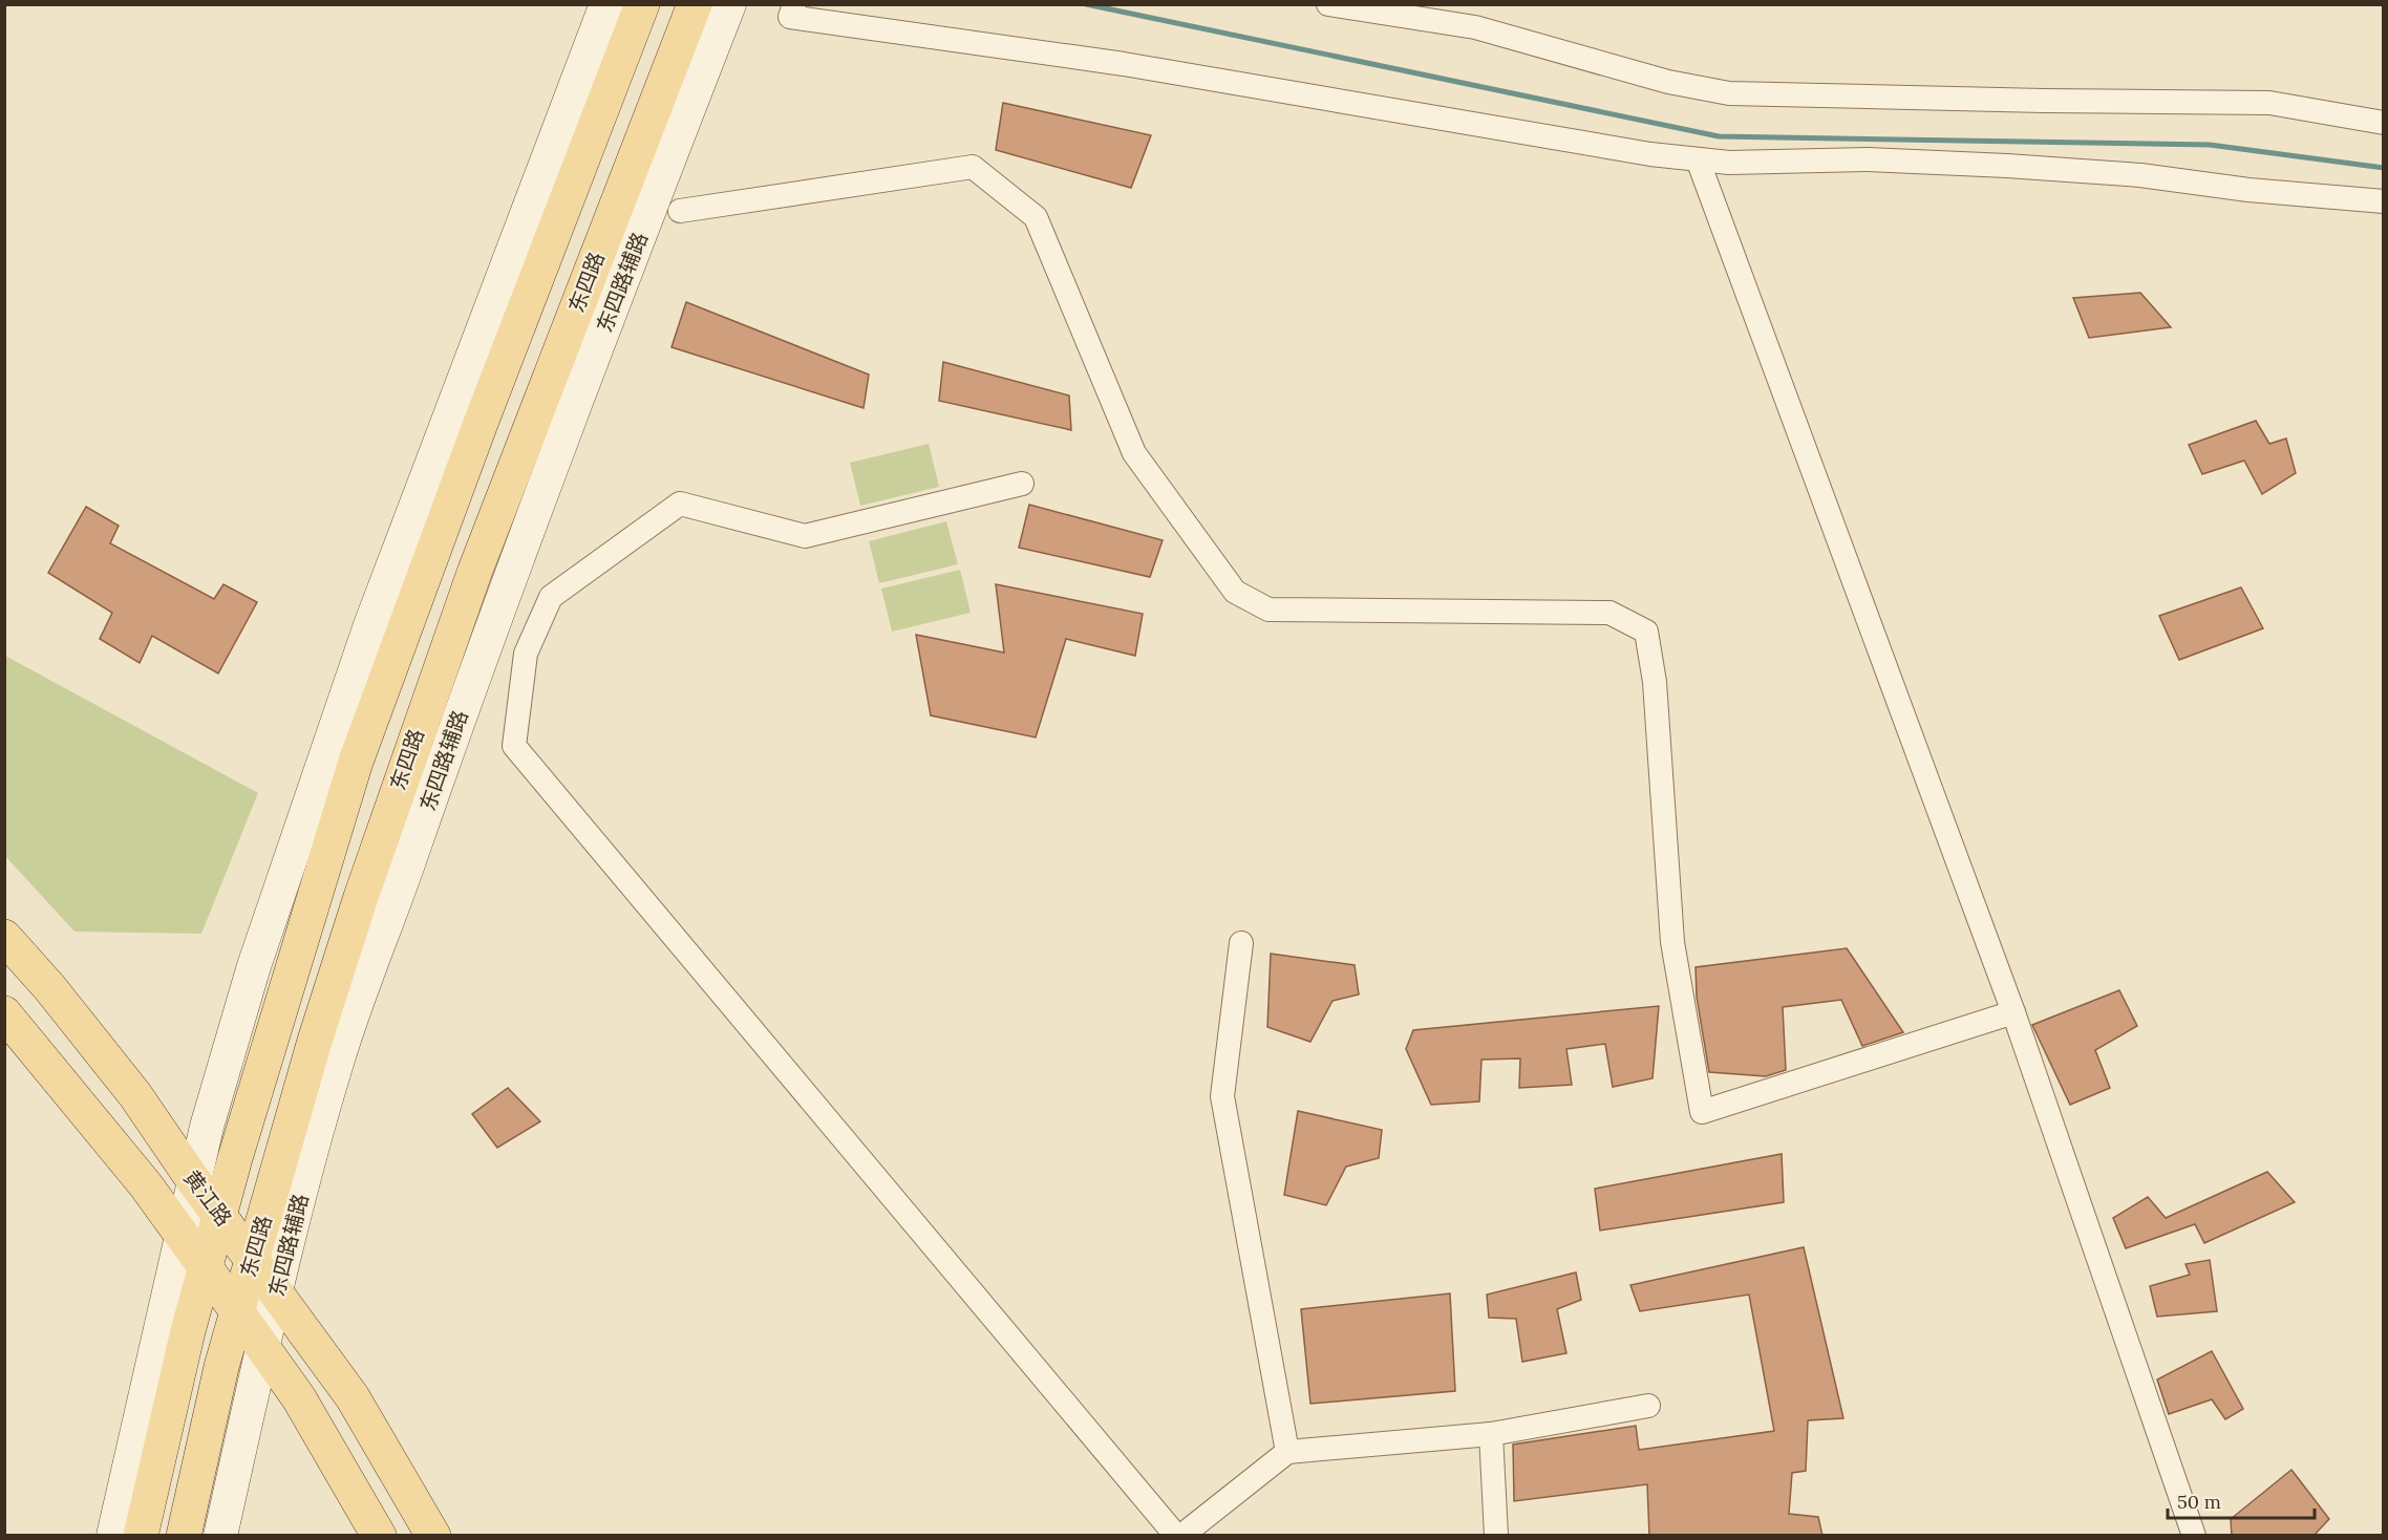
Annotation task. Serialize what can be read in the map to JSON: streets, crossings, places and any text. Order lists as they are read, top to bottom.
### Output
{
  "streets": {
    "main road": ["东四路", "东四路辅路", "黄江路"]
  },
  "crossings": [
    ["东四路", "黄江路"],
    ["东四路辅路", "黄江路"]
  ],
  "scale_bar": "50 m"
}
